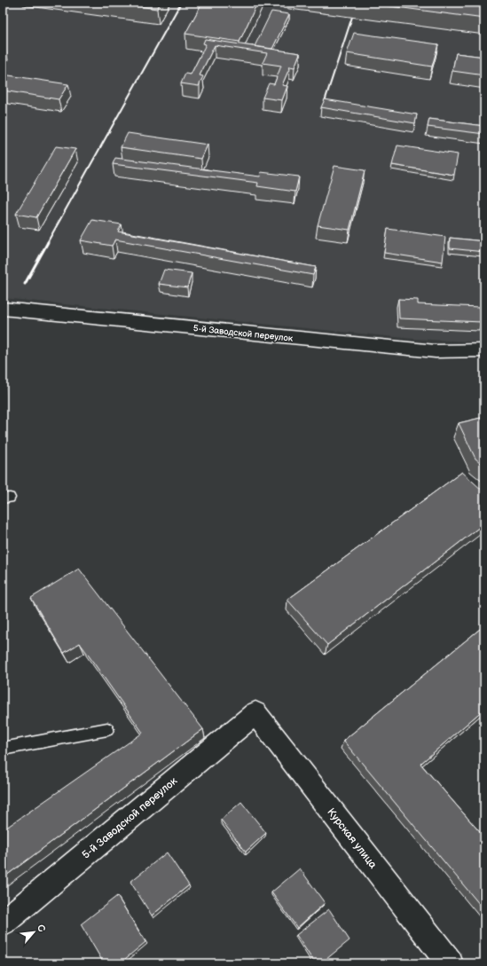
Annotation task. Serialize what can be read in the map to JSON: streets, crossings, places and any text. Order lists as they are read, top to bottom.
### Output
{
  "streets": {
    "street": ["5-й Заводской переулок", "Курская улица"]
  },
  "crossings": [
    ["5-й Заводской переулок", "Курская улица"]
  ],
  "north": "top right"
}
